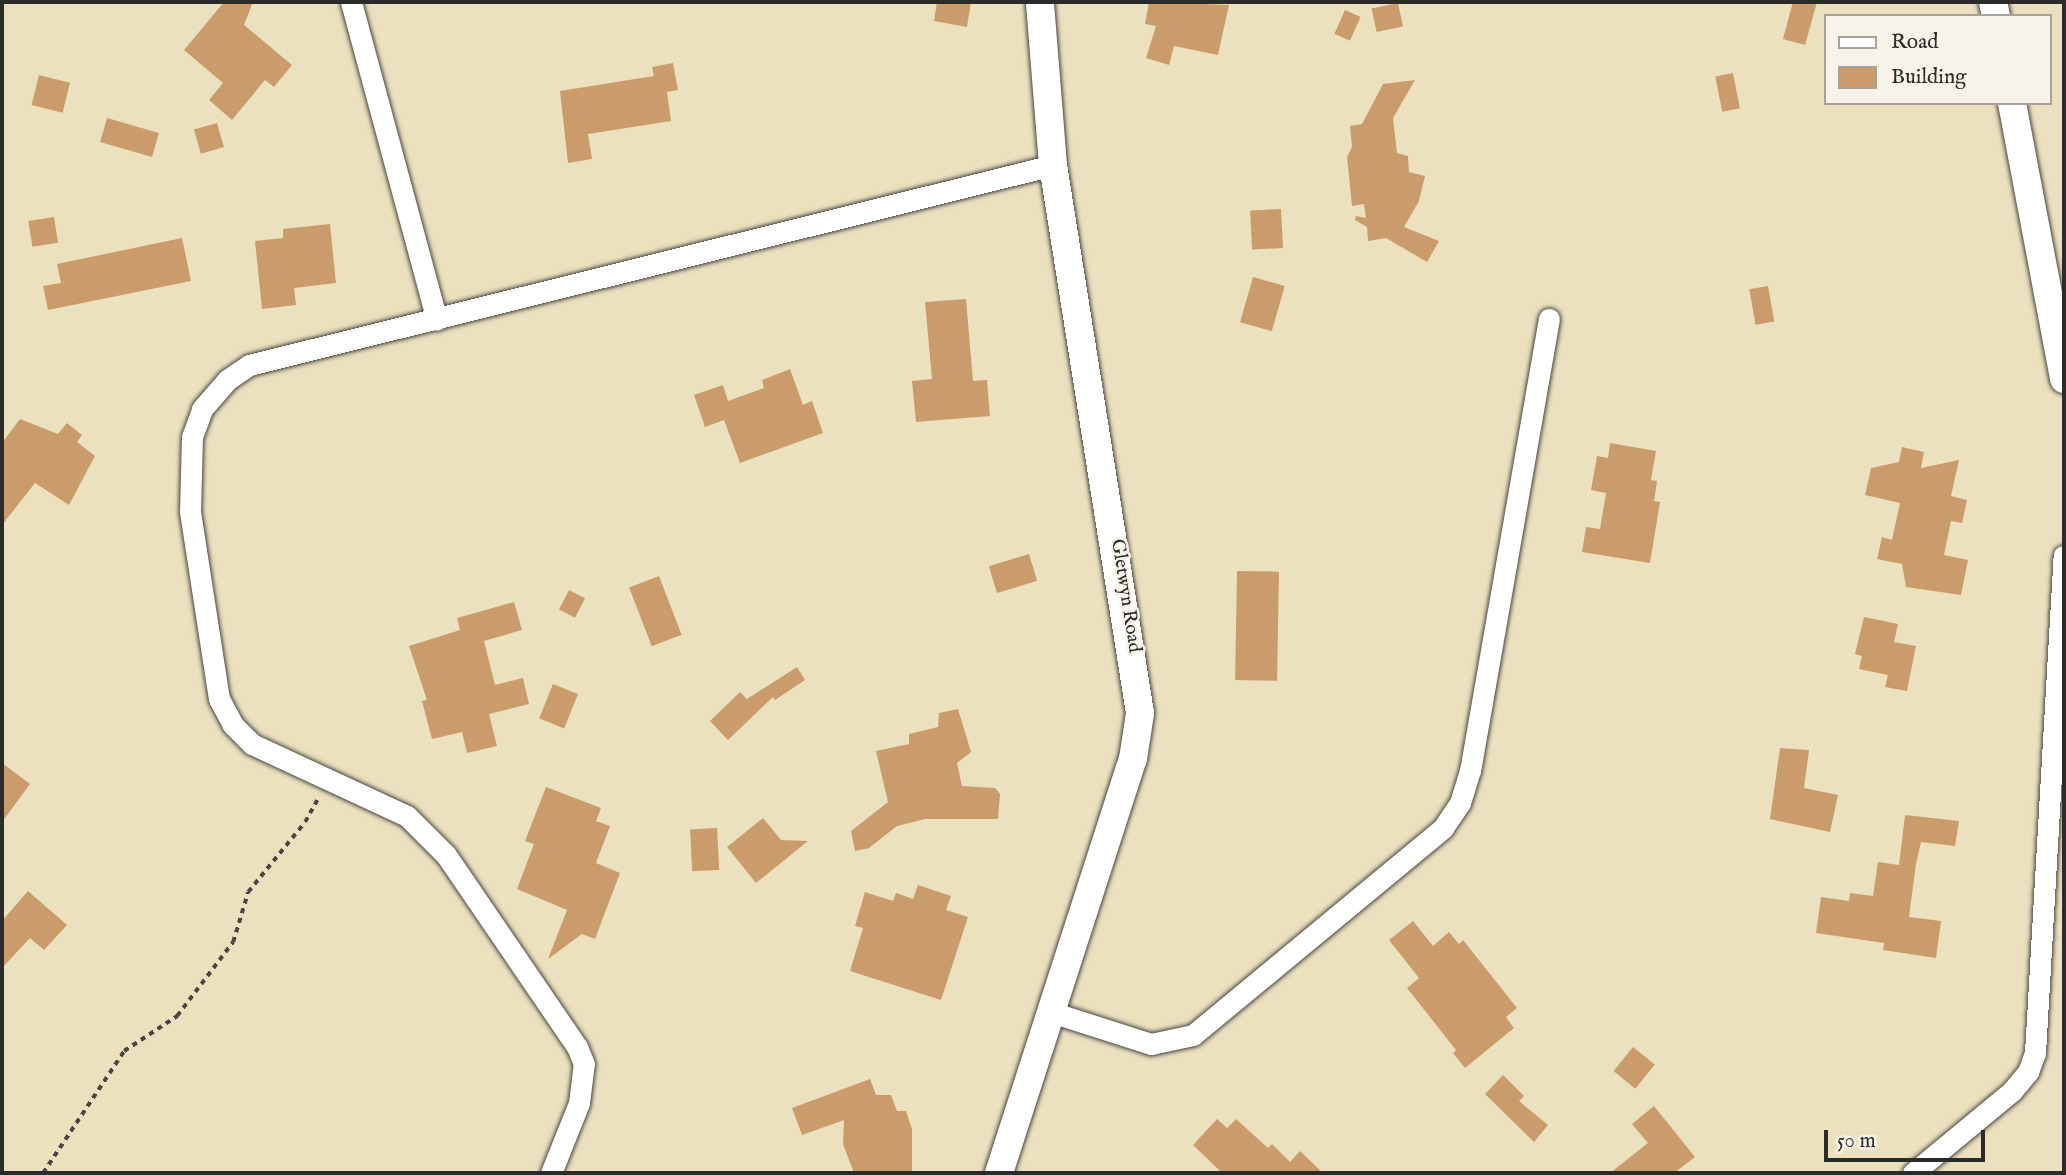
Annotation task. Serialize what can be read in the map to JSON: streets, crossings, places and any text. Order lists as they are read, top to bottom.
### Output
{
  "streets": {
    "street": ["Gletwyn Road"]
  },
  "legend": ["Road", "Building"],
  "scale_bar": "50 m"
}
